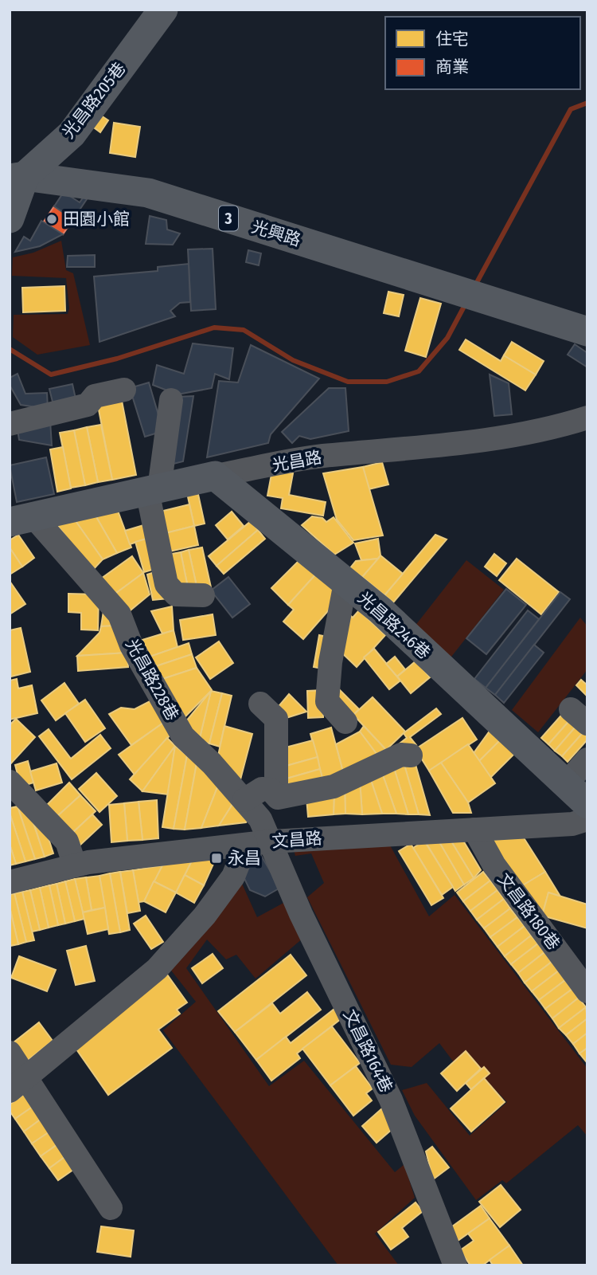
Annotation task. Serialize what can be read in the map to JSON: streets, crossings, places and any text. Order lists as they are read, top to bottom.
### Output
{
  "streets": {
    "main road": [
      "光昌路205巷",
      "3",
      "光興路",
      "光昌路",
      "光昌路246巷"
    ],
    "street": [
      "光昌路228巷",
      "文昌路",
      "文昌路180巷",
      "文昌路164巷"
    ]
  },
  "crossings": [
    ["光昌路205巷", "光興路"],
    ["光昌路", "光昌路246巷"],
    ["光昌路", "光昌路228巷"],
    ["光昌路228巷", "文昌路"],
    ["光昌路228巷", "文昌路164巷"],
    ["文昌路", "文昌路180巷"],
    ["文昌路", "文昌路164巷"]
  ],
  "places": {
    "other": ["田園小館"],
    "transit": ["永昌"]
  },
  "legend": ["住宅", "商業"]
}
